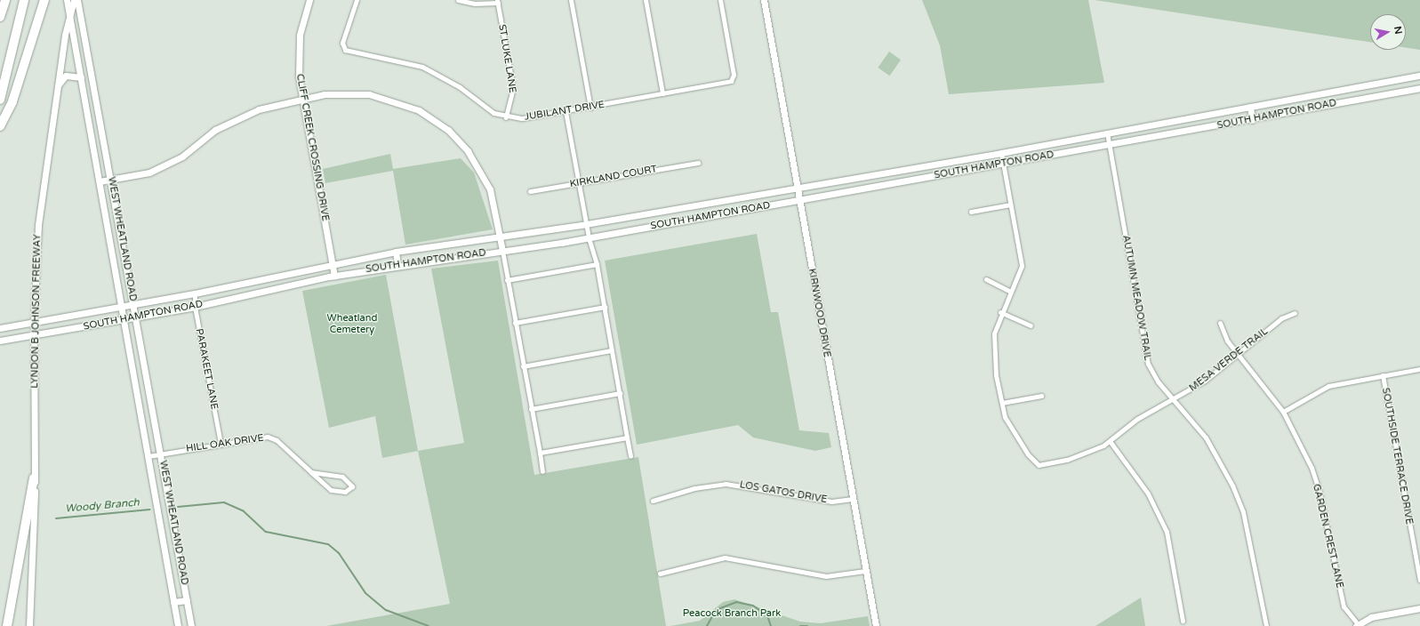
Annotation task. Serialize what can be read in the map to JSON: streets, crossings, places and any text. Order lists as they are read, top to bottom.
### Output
{
  "streets": {
    "main road": [
      "SOUTH HAMPTON ROAD",
      "CLIFF CREEK CROSSING DRIVE",
      "WEST WHEATLAND ROAD",
      "LYNDON B JOHNSON FREEWAY",
      "KIRNWOOD DRIVE"
    ],
    "street": [
      "ST LUKE LANE",
      "JUBILANT DRIVE",
      "KIRKLAND COURT",
      "AUTUMN MEADOW TRAIL",
      "MESA VERDE TRAIL",
      "PARAKEET LANE",
      "HILL OAK DRIVE",
      "SOUTHSIDE TERRACE DRIVE",
      "LOS GATOS DRIVE",
      "GARDEN CREST LANE"
    ]
  },
  "crossings": [
    ["ST LUKE LANE", "JUBILANT DRIVE"],
    ["SOUTH HAMPTON ROAD", "CLIFF CREEK CROSSING DRIVE"],
    ["SOUTH HAMPTON ROAD", "WEST WHEATLAND ROAD"],
    ["SOUTH HAMPTON ROAD", "AUTUMN MEADOW TRAIL"],
    ["SOUTH HAMPTON ROAD", "LYNDON B JOHNSON FREEWAY"],
    ["SOUTH HAMPTON ROAD", "KIRNWOOD DRIVE"],
    ["SOUTH HAMPTON ROAD", "PARAKEET LANE"],
    ["WEST WHEATLAND ROAD", "LYNDON B JOHNSON FREEWAY"],
    ["WEST WHEATLAND ROAD", "HILL OAK DRIVE"],
    ["AUTUMN MEADOW TRAIL", "MESA VERDE TRAIL"],
    ["KIRNWOOD DRIVE", "LOS GATOS DRIVE"],
    ["MESA VERDE TRAIL", "GARDEN CREST LANE"],
    ["PARAKEET LANE", "HILL OAK DRIVE"]
  ],
  "water": ["Woody Branch"],
  "parks": ["Wheatland Cemetery", "Peacock Branch Park"],
  "north": "right"
}
